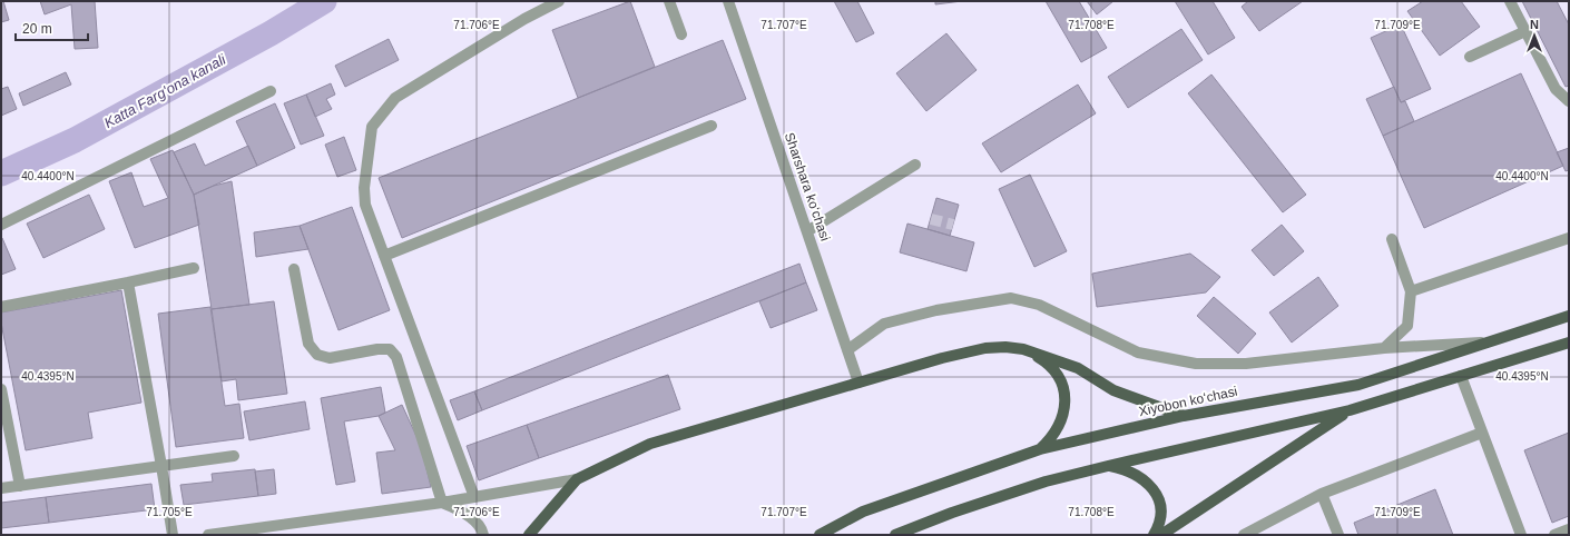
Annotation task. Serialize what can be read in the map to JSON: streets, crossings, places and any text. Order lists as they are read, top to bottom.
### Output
{
  "streets": {
    "main road": ["Xiyobon koʻchasi"],
    "street": ["Sharshara koʻchasi"]
  },
  "water": ["Katta Farg'ona kanali"],
  "scale_bar": "20 m",
  "north": "top",
  "coordinates": [
    "71.706°E",
    "71.707°E",
    "71.708°E",
    "71.709°E",
    "40.4400°N",
    "40.4395°N",
    "71.705°E"
  ]
}
